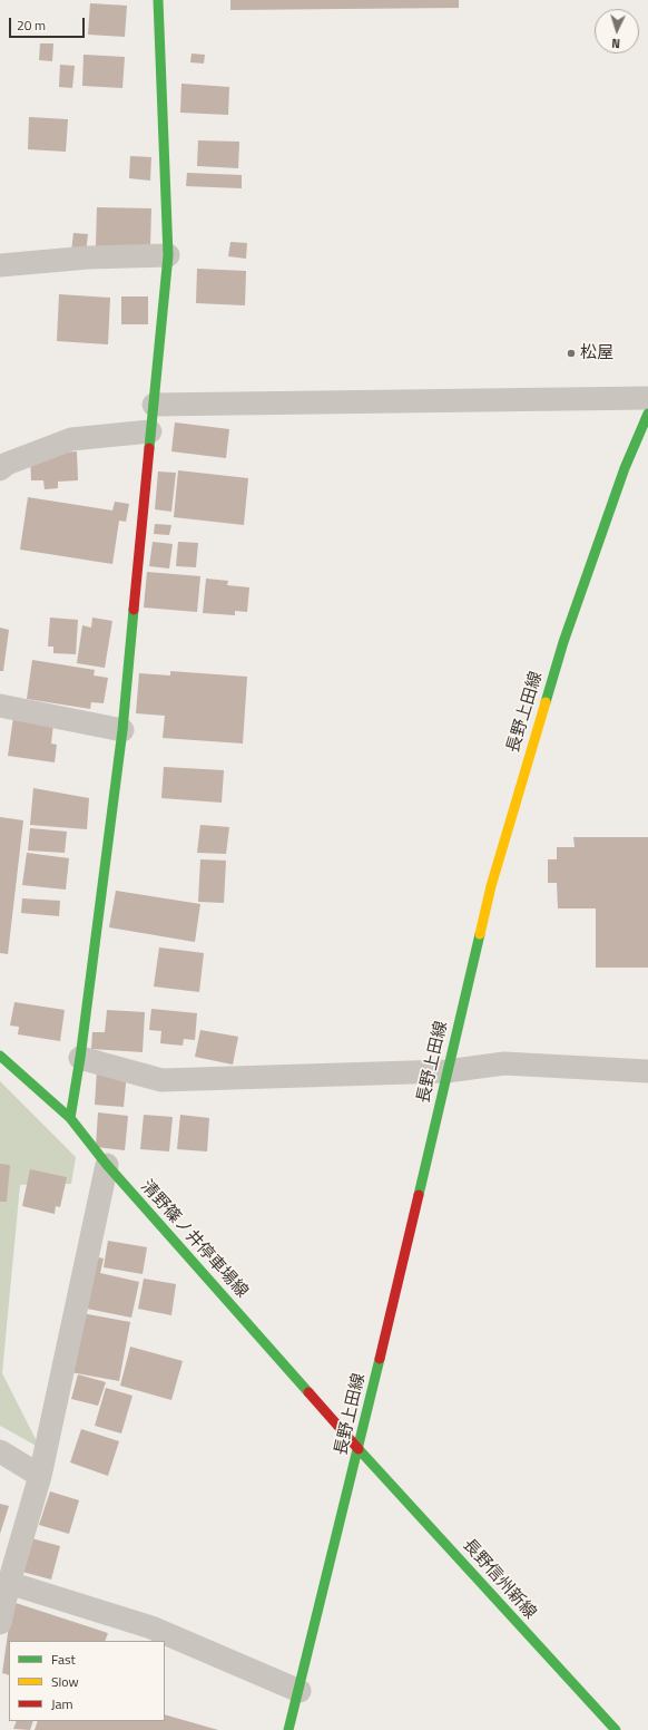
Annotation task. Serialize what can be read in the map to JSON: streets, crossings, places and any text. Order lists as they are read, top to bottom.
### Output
{
  "streets": {
    "main road": ["長野上田線", "清野篠ノ井停車場線", "長野信州新線"]
  },
  "crossings": [
    ["長野上田線", "清野篠ノ井停車場線"],
    ["長野上田線", "長野信州新線"],
    ["清野篠ノ井停車場線", "長野信州新線"]
  ],
  "places": ["松屋"],
  "legend": ["Fast", "Slow", "Jam"],
  "scale_bar": "20 m",
  "north": "bottom"
}
